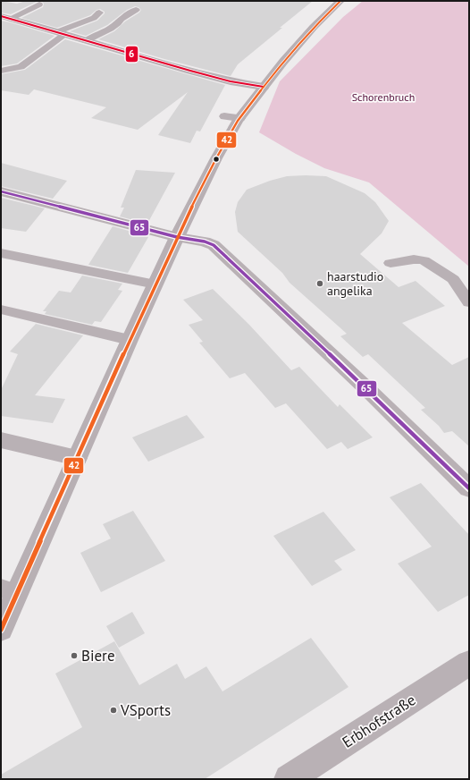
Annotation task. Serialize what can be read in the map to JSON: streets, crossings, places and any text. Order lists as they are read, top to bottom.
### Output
{
  "streets": {
    "street": ["Erbhofstraße"]
  },
  "parks": ["Schorenbruch"],
  "places": ["haarstudio angelika", "Biere", "VSports"],
  "lines": ["transit line 42", "transit line 6", "transit line 65"]
}
